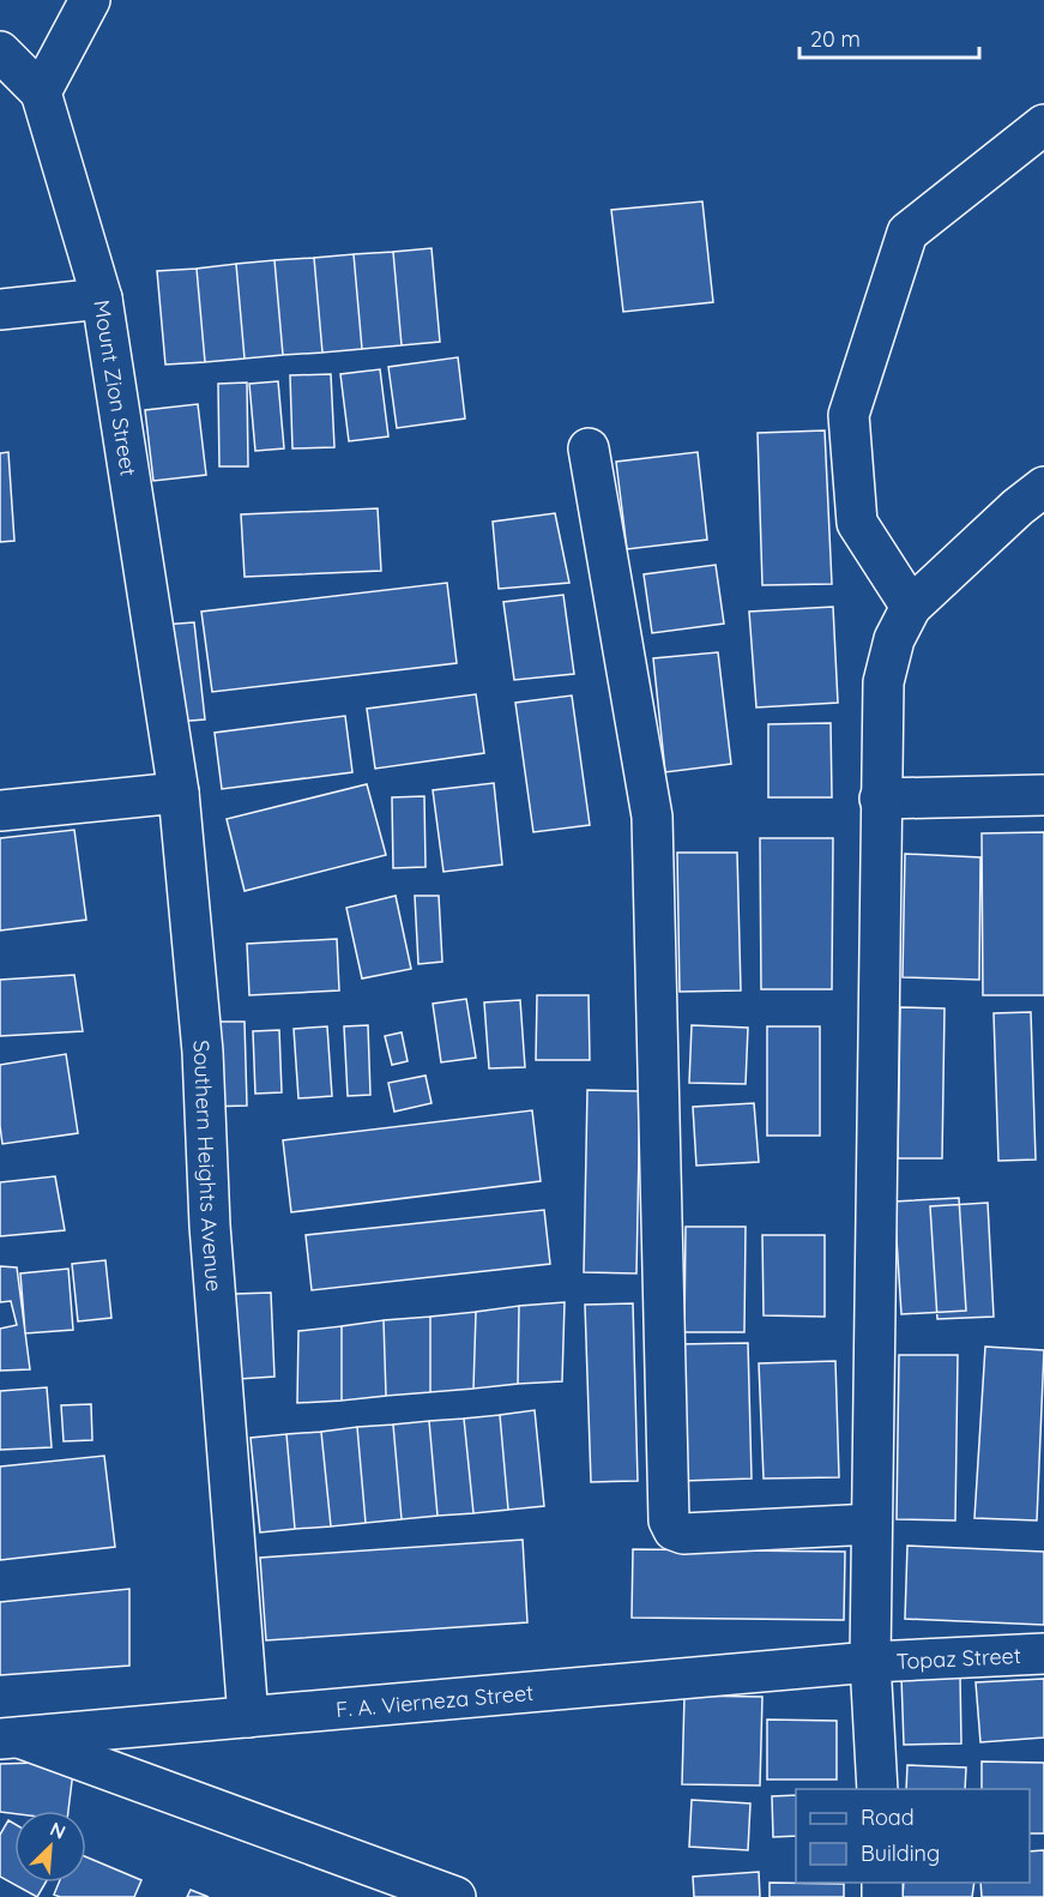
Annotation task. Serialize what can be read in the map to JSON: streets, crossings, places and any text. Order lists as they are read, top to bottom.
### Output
{
  "streets": {
    "street": [
      "Mount Zion Street",
      "Southern Heights Avenue",
      "Topaz Street",
      "F. A. Vierneza Street"
    ]
  },
  "crossings": [
    ["Mount Zion Street", "Southern Heights Avenue"],
    ["Southern Heights Avenue", "F. A. Vierneza Street"],
    ["Topaz Street", "F. A. Vierneza Street"]
  ],
  "legend": ["Road", "Building"],
  "scale_bar": "20 m",
  "north": "top right"
}
